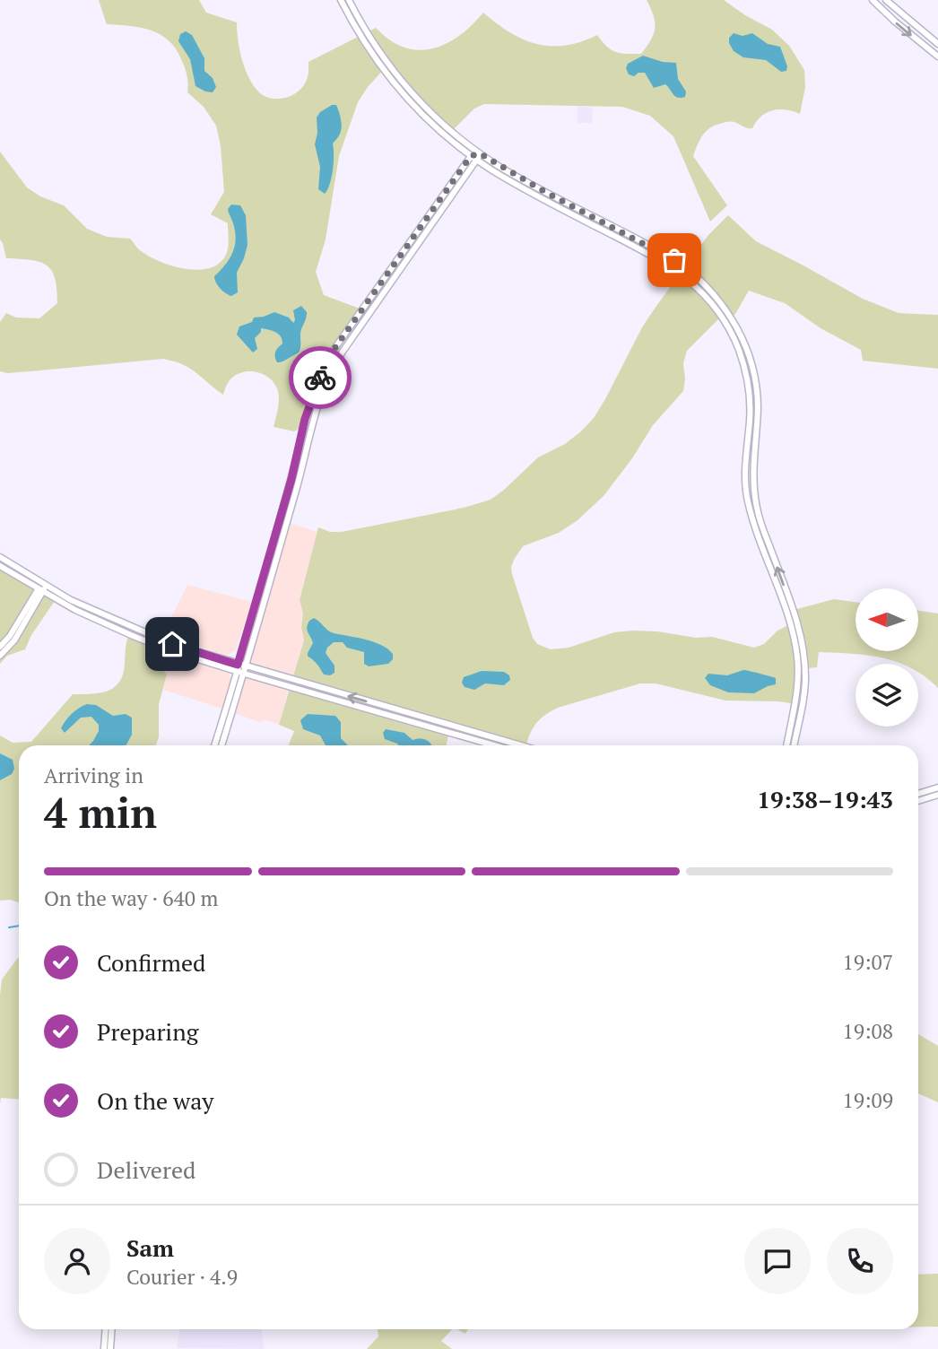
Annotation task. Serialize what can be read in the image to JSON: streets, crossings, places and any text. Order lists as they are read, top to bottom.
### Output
{
  "north": "left",
  "page": {
    "heading": ["4 min", "Arriving in", "19:38–19:43"],
    "panel": ["Sam", "Courier · 4.9"],
    "bar": "On the way · 640 m",
    "list": [
      ["Confirmed", "19:07"],
      ["Preparing", "19:08"],
      ["On the way", "19:09"],
      "Delivered"
    ]
  }
}
